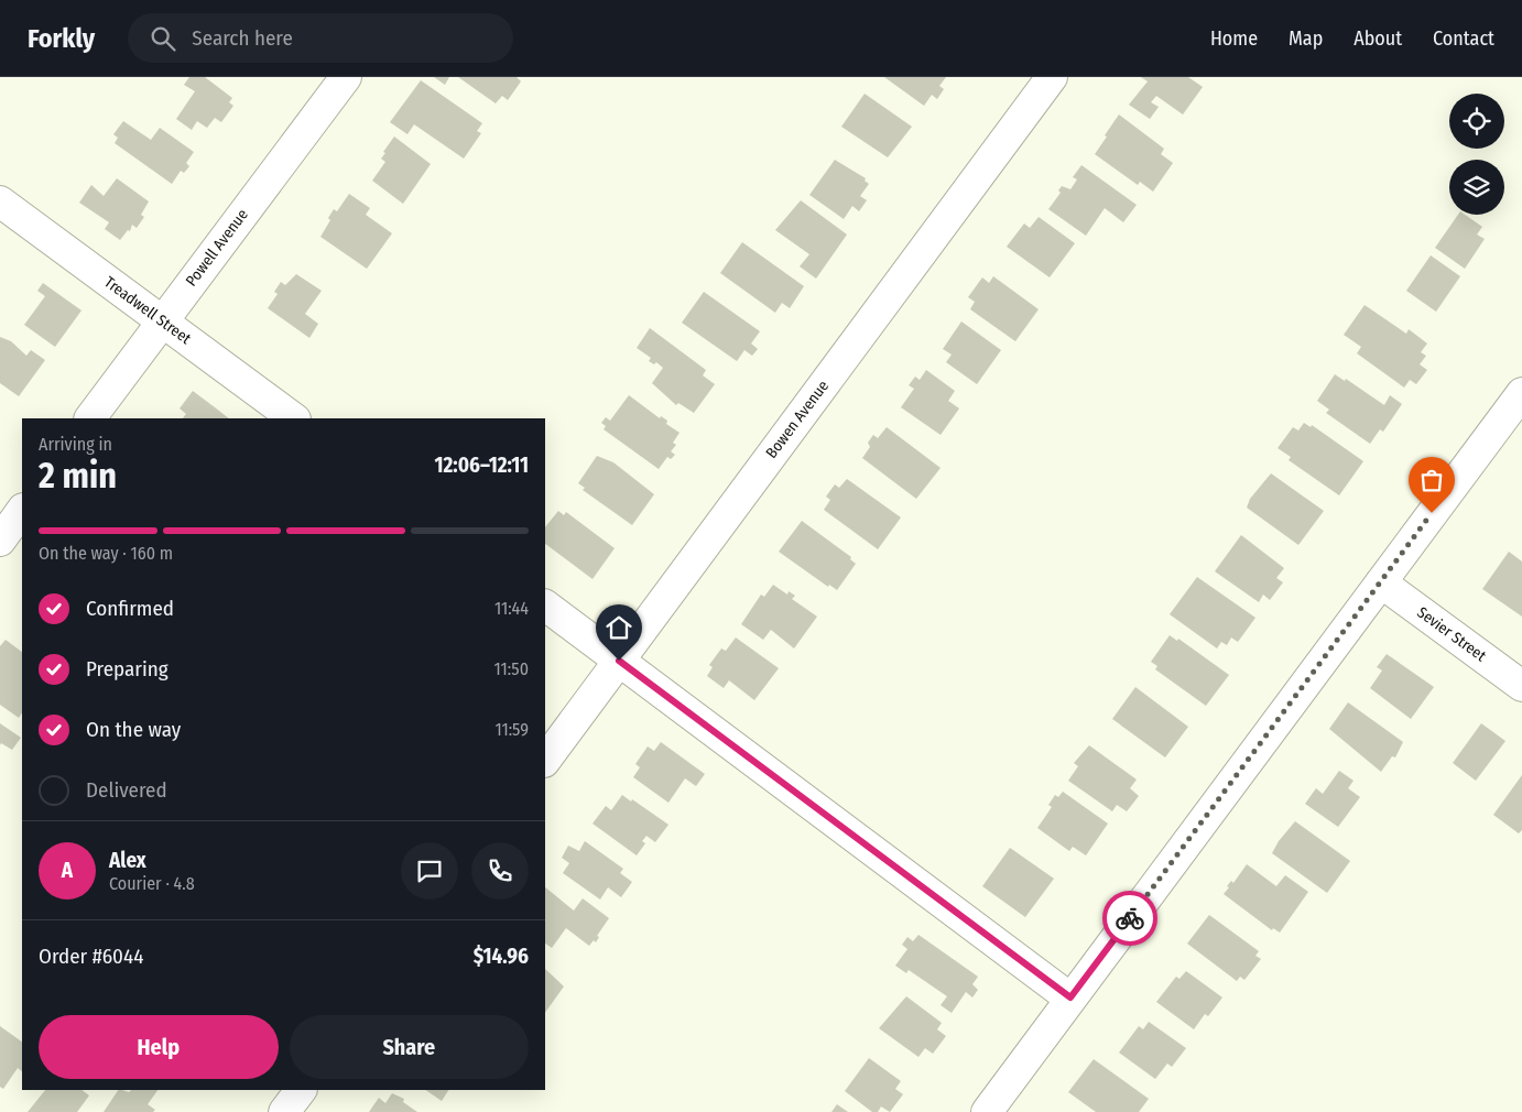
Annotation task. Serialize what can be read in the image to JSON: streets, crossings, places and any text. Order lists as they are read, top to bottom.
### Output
{
  "streets": {
    "street": [
      "Powell Avenue",
      "Treadwell Street",
      "Bowen Avenue",
      "Sevier Street"
    ]
  },
  "crossings": [
    ["Powell Avenue", "Treadwell Street"]
  ],
  "page": {
    "header": "Forkly",
    "search": "Search here",
    "nav": [
      "Home",
      "Map",
      "About",
      "Contact"
    ],
    "heading": ["2 min", "Arriving in", "12:06–12:11"],
    "panel": [
      "Alex",
      "Courier · 4.8",
      "Order #6044",
      "$14.96"
    ],
    "bar": "On the way · 160 m",
    "list": [
      ["Confirmed", "11:44"],
      ["Preparing", "11:50"],
      ["On the way", "11:59"],
      "Delivered"
    ],
    "round": "A",
    "buttons": ["Help", "Share"]
  }
}
